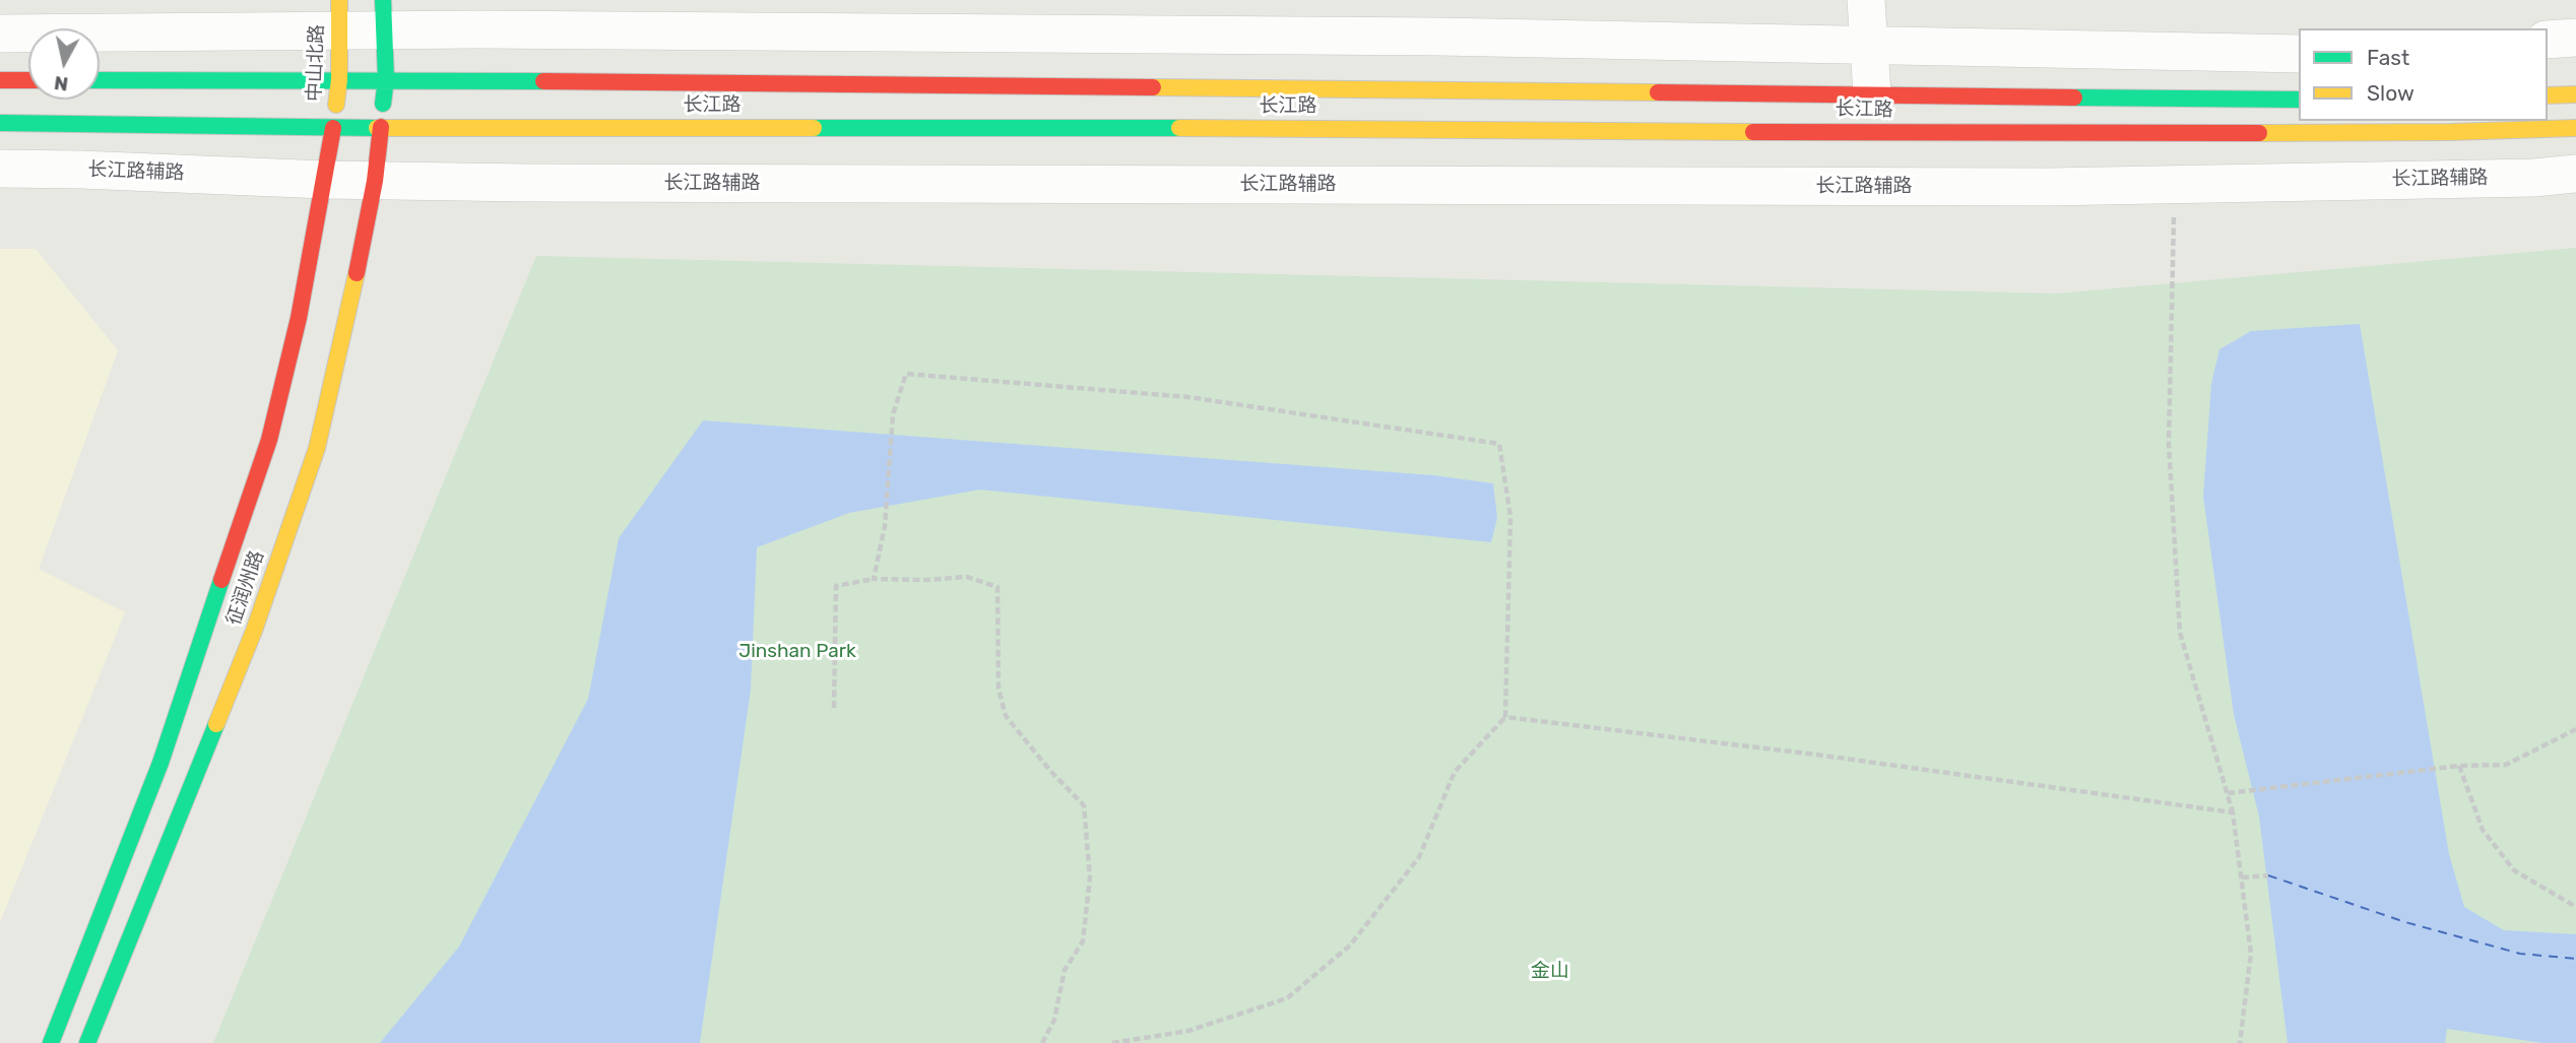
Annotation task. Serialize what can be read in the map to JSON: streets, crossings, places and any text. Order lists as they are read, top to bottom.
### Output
{
  "streets": {
    "main road": ["中山北路", "长江路", "征润州路"],
    "street": ["长江路辅路"]
  },
  "crossings": [
    ["中山北路", "长江路"],
    ["中山北路", "征润州路"],
    ["长江路", "征润州路"],
    ["长江路辅路", "征润州路"]
  ],
  "parks": ["Jinshan Park", "金山"],
  "legend": ["Fast", "Slow"],
  "north": "bottom"
}
